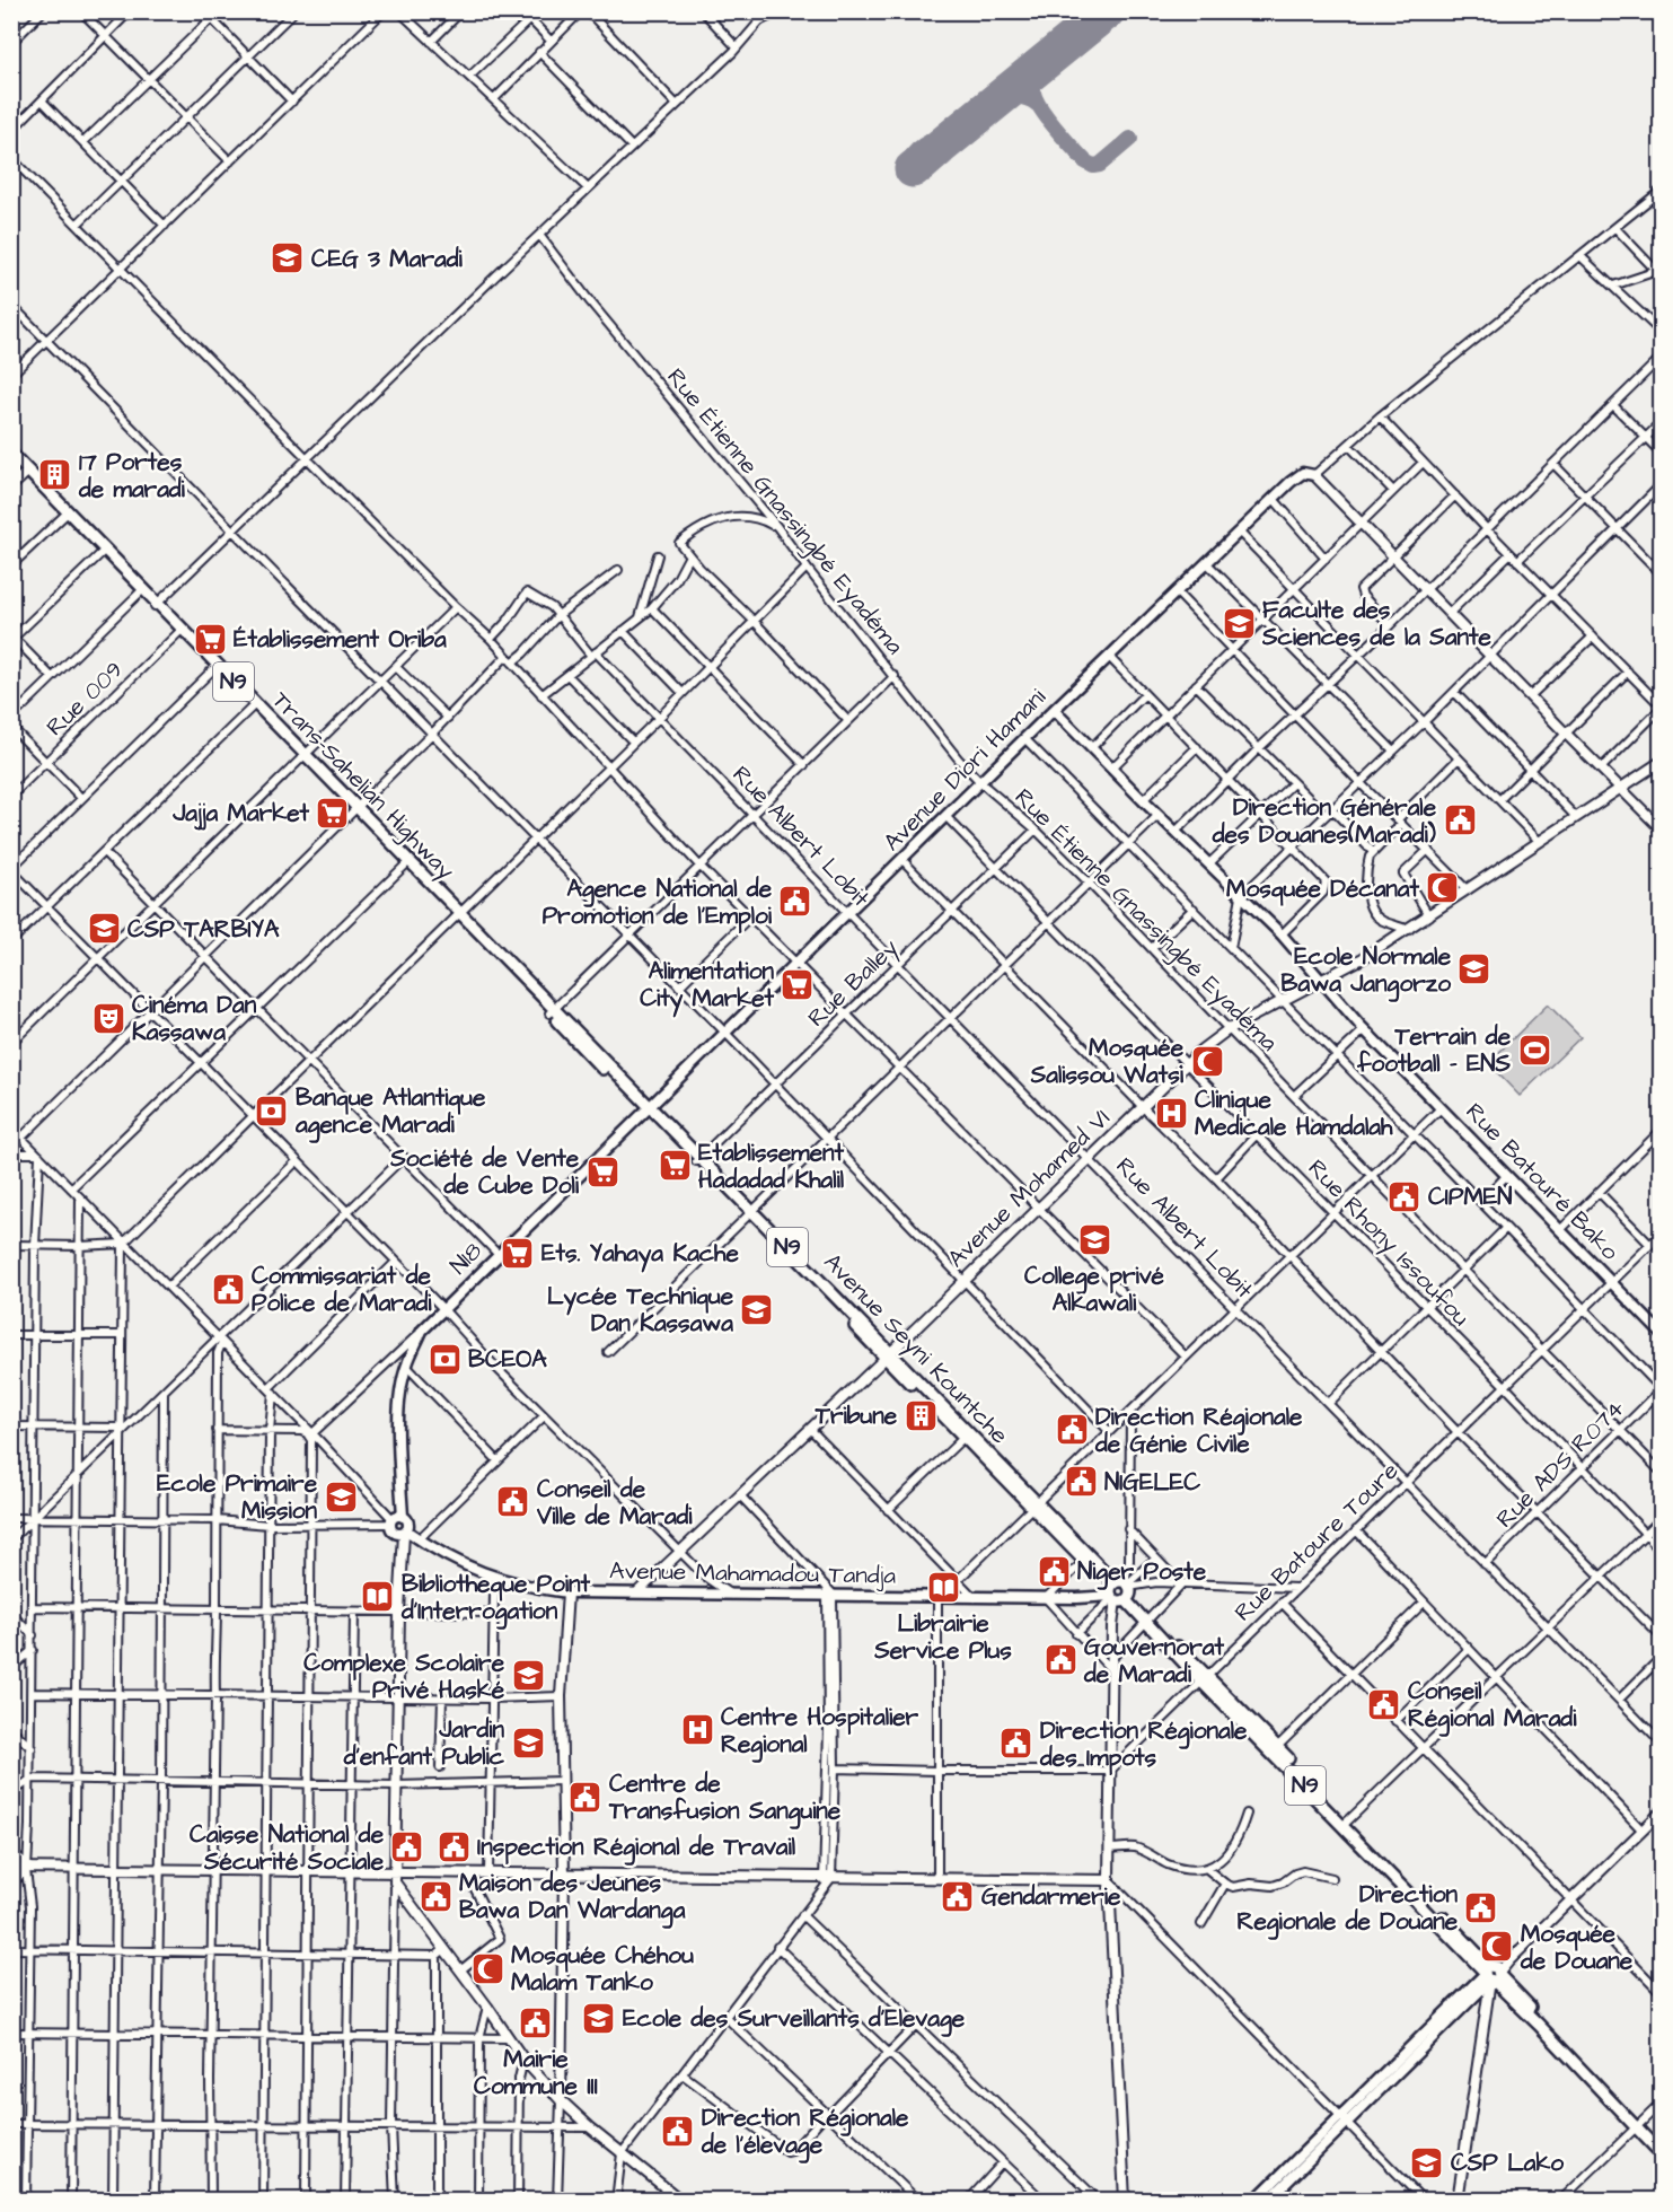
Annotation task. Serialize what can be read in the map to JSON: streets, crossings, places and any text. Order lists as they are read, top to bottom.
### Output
{
  "streets": {
    "highway": ["N9", "Trans-Sahelian Highway", "Avenue Seyni Kountche"],
    "main road": [
      "Avenue Diori Hamani",
      "Rue Batouré Bako",
      "N18",
      "Avenue Mahamadou Tandja"
    ],
    "street": [
      "Rue Étienne Gnassingbé Eyadéma",
      "Rue 009",
      "Rue Albert Lobit",
      "Rue Balley",
      "Avenue Mohamed VI",
      "Rue Rhony Issoufou",
      "Rue ADS R074",
      "Rue Batoure Toure"
    ]
  },
  "crossings": [
    ["Rue Étienne Gnassingbé Eyadéma", "Avenue Diori Hamani"],
    ["Rue Étienne Gnassingbé Eyadéma", "Rue Balley"],
    ["Rue Étienne Gnassingbé Eyadéma", "Avenue Mohamed VI"],
    ["Rue Étienne Gnassingbé Eyadéma", "Rue ADS R074"],
    ["Rue Étienne Gnassingbé Eyadéma", "Rue Batoure Toure"],
    ["Rue 009", "Trans-Sahelian Highway"],
    ["Avenue Diori Hamani", "Rue Albert Lobit"],
    ["Avenue Diori Hamani", "Rue Batouré Bako"],
    ["Avenue Diori Hamani", "Rue Rhony Issoufou"],
    ["Avenue Diori Hamani", "N18"],
    ["Avenue Diori Hamani", "Avenue Seyni Kountche"],
    ["Trans-Sahelian Highway", "Avenue Seyni Kountche"],
    ["Rue Albert Lobit", "Rue Balley"],
    ["Rue Albert Lobit", "Avenue Mohamed VI"],
    ["Rue Albert Lobit", "Rue ADS R074"],
    ["Rue Albert Lobit", "Rue Batoure Toure"],
    ["Rue Balley", "Rue Rhony Issoufou"],
    ["Rue Balley", "Avenue Seyni Kountche"],
    ["Rue Batouré Bako", "Avenue Mohamed VI"],
    ["Rue Batouré Bako", "Rue Batoure Toure"],
    ["Avenue Mohamed VI", "Rue Rhony Issoufou"],
    ["Avenue Mohamed VI", "Avenue Seyni Kountche"],
    ["Avenue Mohamed VI", "Avenue Mahamadou Tandja"],
    ["Rue Rhony Issoufou", "Rue ADS R074"],
    ["Rue Rhony Issoufou", "Rue Batoure Toure"],
    ["N18", "Avenue Seyni Kountche"],
    ["N18", "Avenue Mahamadou Tandja"],
    ["Avenue Seyni Kountche", "Rue Batoure Toure"],
    ["Avenue Seyni Kountche", "Avenue Mahamadou Tandja"]
  ],
  "places": {
    "school or university": [
      "CEG 3 Maradi",
      "Faculte des Sciences de la Sante",
      "CSP TARBIYA",
      "Ecole Normale Bawa Jangorzo",
      "College privé Alkawali",
      "Lycée Technique Dan Kassawa",
      "Ecole Primaire Mission",
      "Complexe Scolaire Privé Haské",
      "Jardin d'enfant Public",
      "Ecole des Surveillants d'Elevage",
      "CSP Lako"
    ],
    "building": ["17 Portes de maradi", "Tribune"],
    "supermarket": [
      "Établissement Oriba",
      "Jajja Market",
      "Alimentation City Market",
      "Etablissement Hadadad Khalil",
      "Société de Vente de Cube Doli",
      "Ets. Yahaya Kache"
    ],
    "public building": [
      "Direction Générale des Douanes(Maradi)",
      "Agence National de Promotion de l'Emploi",
      "CIPMEN",
      "Commissariat de Police de Maradi",
      "Direction Régionale de Génie Civile",
      "NIGELEC",
      "Conseil de Ville de Maradi",
      "Niger Poste",
      "Gouvernorat de Maradi",
      "Conseil Régional Maradi",
      "Direction Régionale des Impots",
      "Centre de Transfusion Sanguine",
      "Inspection Régional de Travail",
      "Caisse National de Sécurité Sociale",
      "Maison des Jeunes Bawa Dan Wardanga",
      "Gendarmerie",
      "Direction Regionale de Douane",
      "Mairie Commune III",
      "Direction Régionale de l'élevage"
    ],
    "mosque": [
      "Mosquée Décanat",
      "Mosquée Salissou Watsi",
      "Mosquée de Douane",
      "Mosquée Chéhou Malam Tanko"
    ],
    "theatre": ["Cinéma Dan Kassawa"],
    "sports": ["Terrain de football - ENS"],
    "bank": ["Banque Atlantique agence Maradi", "BCEOA"],
    "hospital": ["Clinique Medicale Hamdalah", "Centre Hospitalier Regional"],
    "library": ["Librairie Service Plus", "Bibliotheque Point d'Interrogation"]
  }
}
